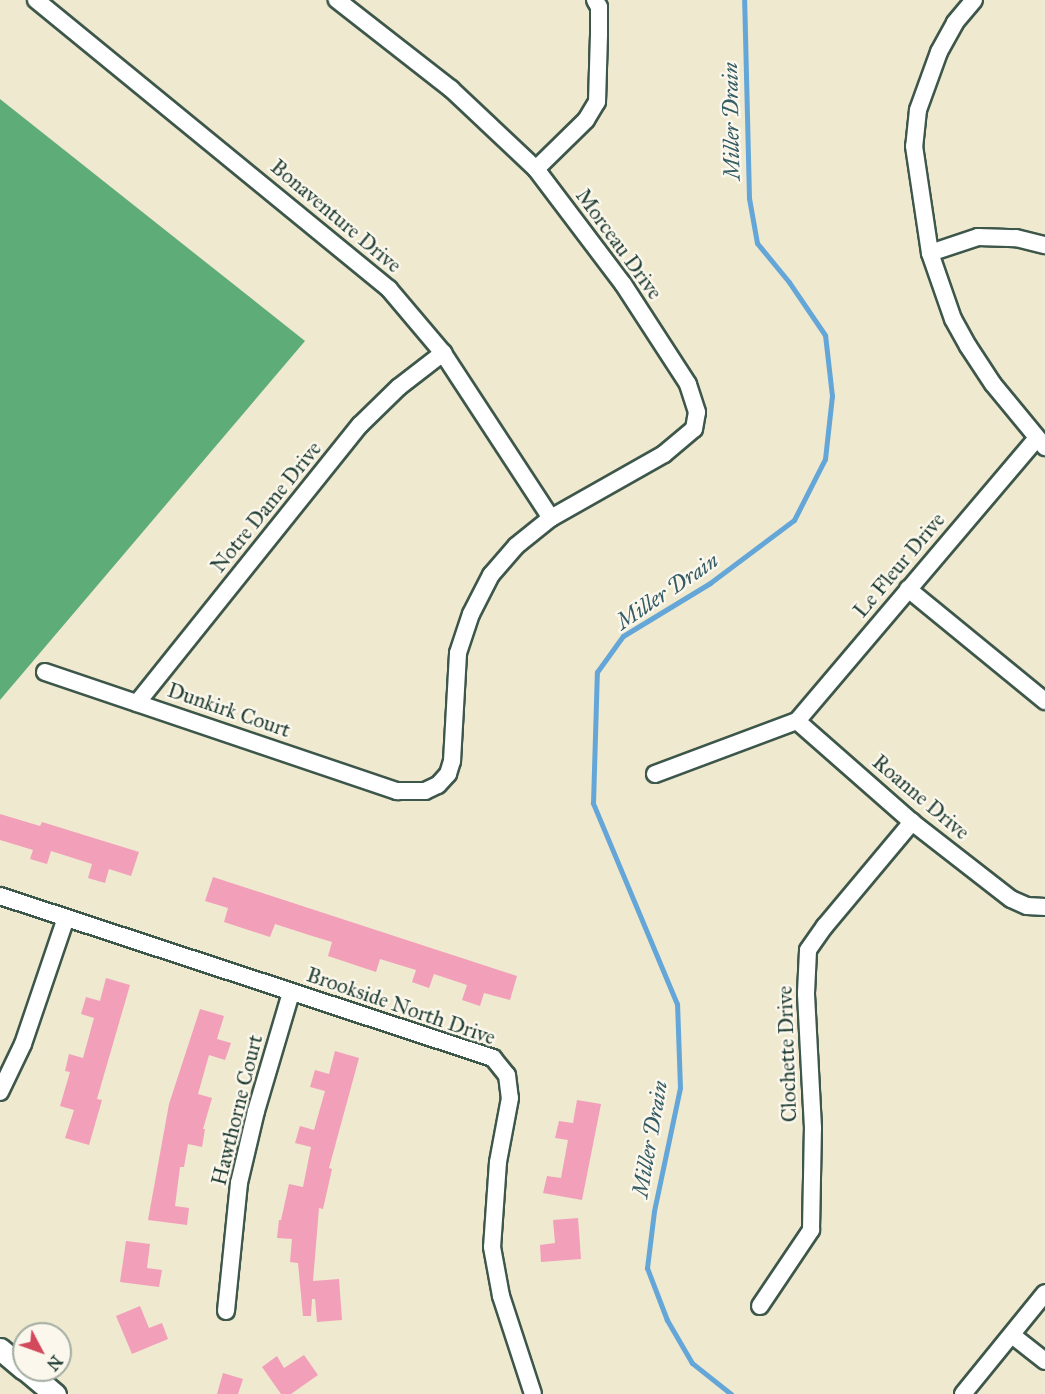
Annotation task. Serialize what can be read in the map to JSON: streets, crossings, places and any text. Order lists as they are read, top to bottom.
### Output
{
  "streets": {
    "street": [
      "Bonaventure Drive",
      "Morceau Drive",
      "Notre Dame Drive",
      "Le Fleur Drive",
      "Dunkirk Court",
      "Roanne Drive",
      "Brookside North Drive",
      "Clochette Drive",
      "Hawthorne Court"
    ]
  },
  "crossings": [
    ["Bonaventure Drive", "Morceau Drive"],
    ["Bonaventure Drive", "Notre Dame Drive"],
    ["Morceau Drive", "Dunkirk Court"],
    ["Notre Dame Drive", "Dunkirk Court"],
    ["Le Fleur Drive", "Roanne Drive"],
    ["Roanne Drive", "Clochette Drive"],
    ["Brookside North Drive", "Hawthorne Court"]
  ],
  "water": ["Miller Drain"],
  "north": "bottom right"
}
